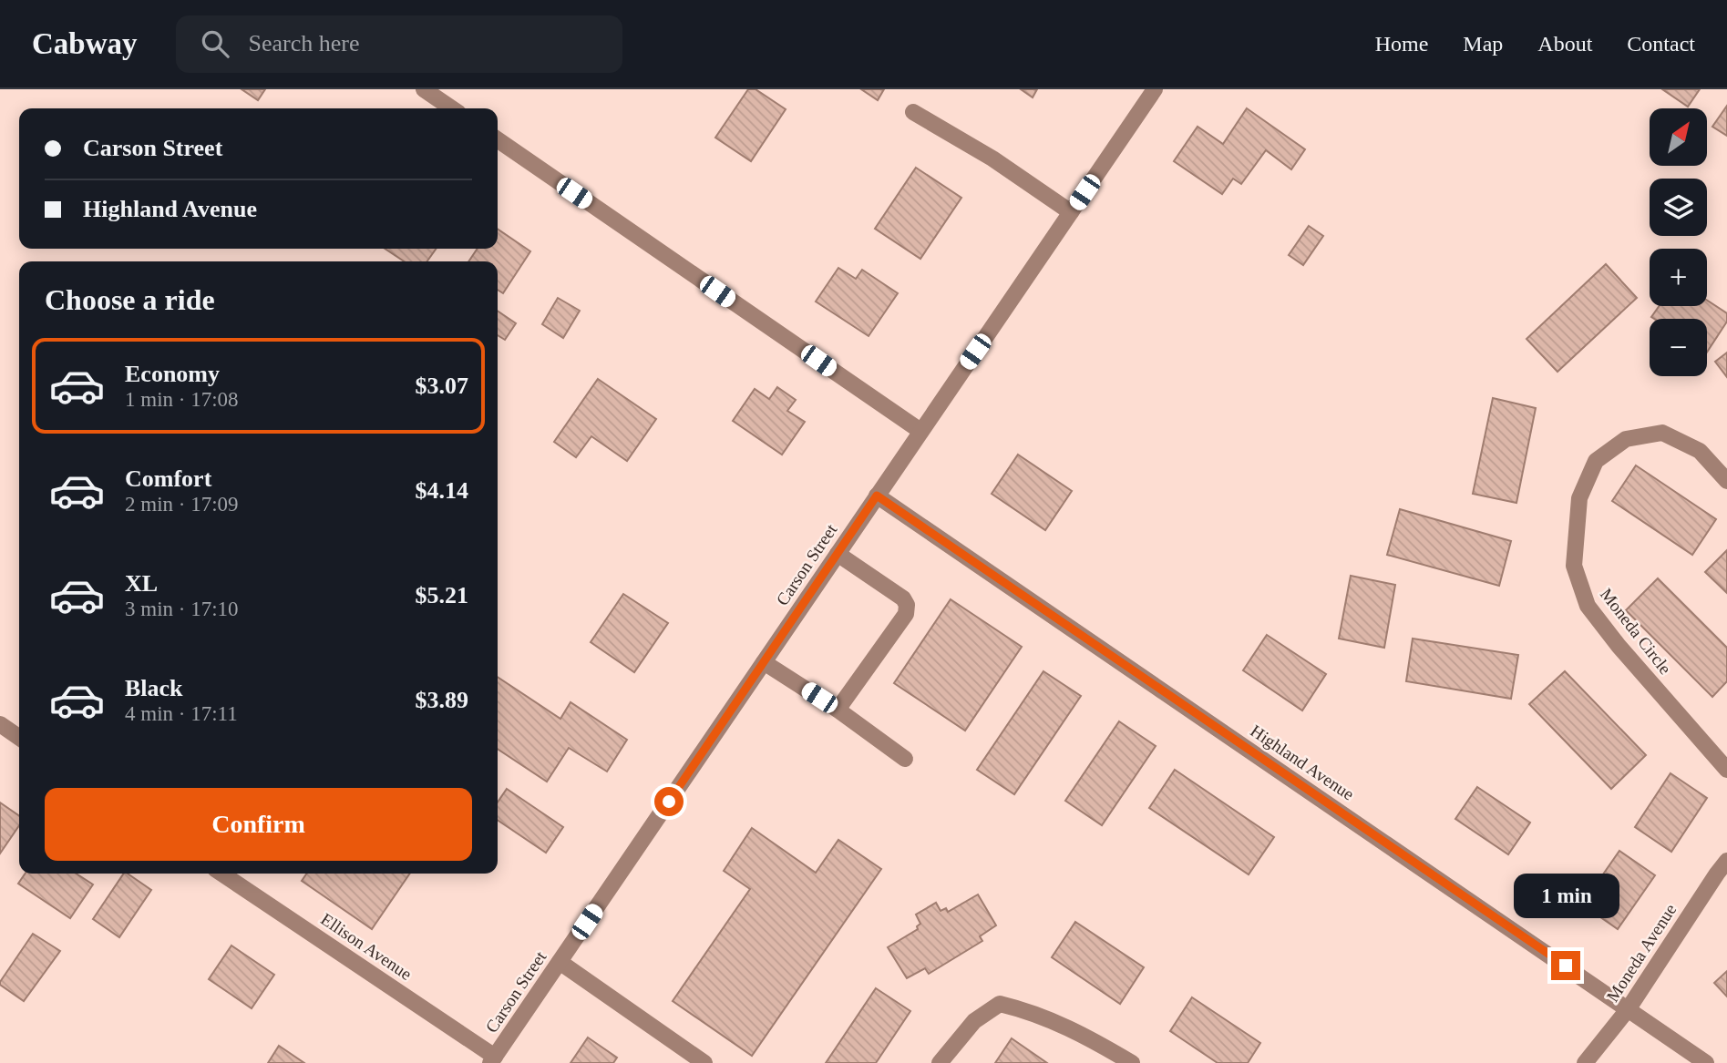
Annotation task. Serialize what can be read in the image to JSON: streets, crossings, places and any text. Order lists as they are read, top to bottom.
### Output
{
  "streets": {
    "street": [
      "Carson Street",
      "Moneda Circle",
      "Highland Avenue",
      "Ellison Avenue",
      "Moneda Avenue"
    ]
  },
  "crossings": [
    ["Carson Street", "Highland Avenue"],
    ["Carson Street", "Ellison Avenue"],
    ["Highland Avenue", "Moneda Avenue"]
  ],
  "north": "top right",
  "page": {
    "header": "Cabway",
    "search": "Search here",
    "nav": [
      "Home",
      "Map",
      "About",
      "Contact"
    ],
    "map_buttons": ["+", "−"],
    "banner": ["Carson Street", "Highland Avenue"],
    "heading": "Choose a ride",
    "list": [
      {
        "name": "Economy",
        "note": "1 min · 17:08",
        "value": "$3.07"
      },
      {
        "name": "Comfort",
        "note": "2 min · 17:09",
        "value": "$4.14"
      },
      {
        "name": "XL",
        "note": "3 min · 17:10",
        "value": "$5.21"
      },
      {
        "name": "Black",
        "note": "4 min · 17:11",
        "value": "$3.89"
      }
    ],
    "buttons": "Confirm",
    "bubble": "1 min"
  }
}
